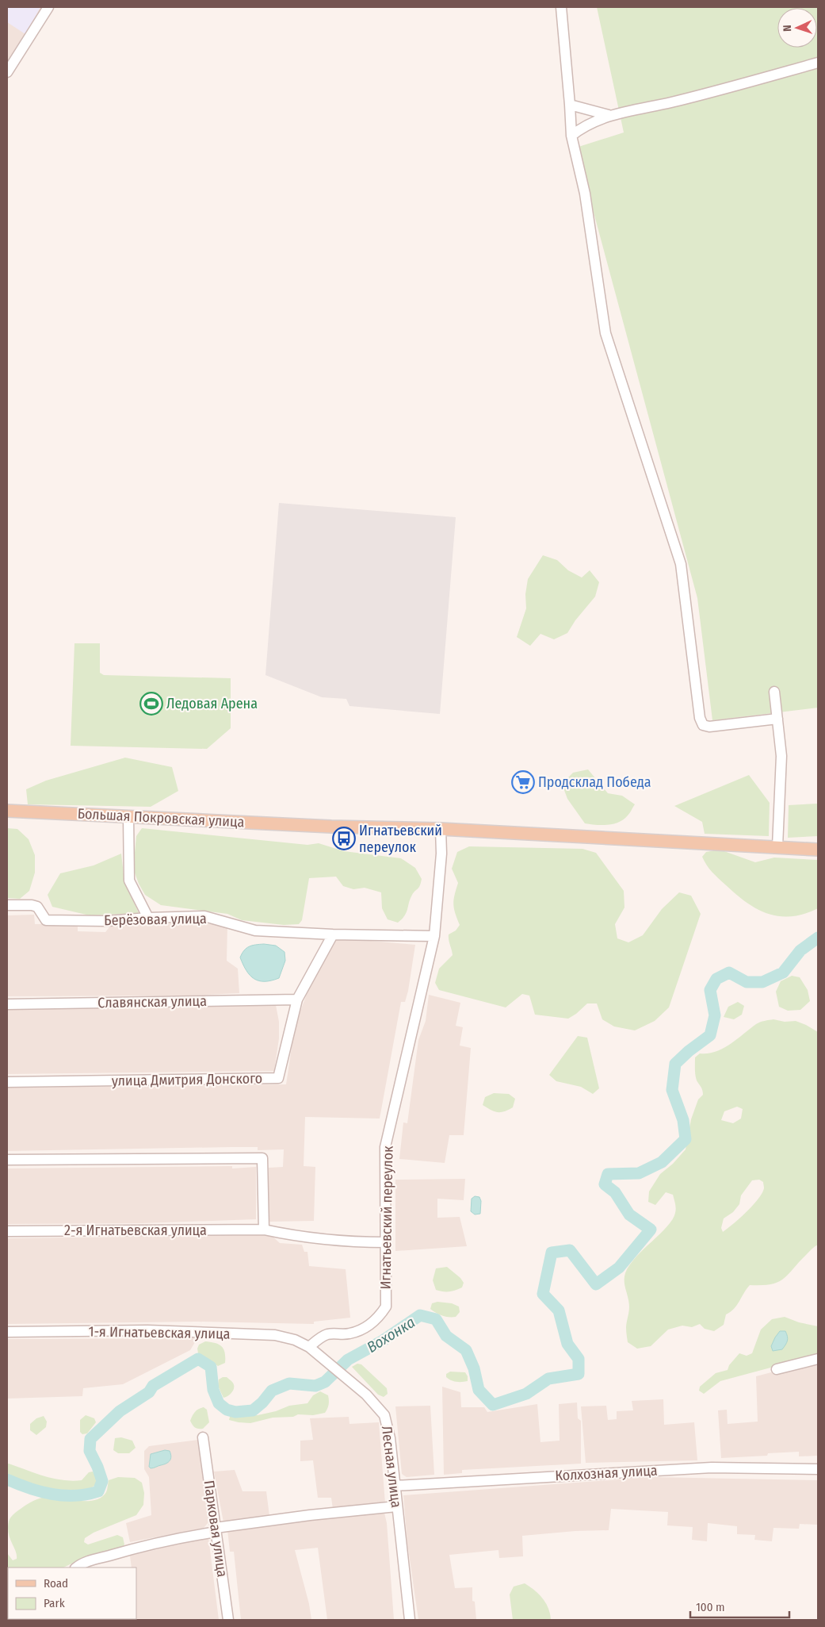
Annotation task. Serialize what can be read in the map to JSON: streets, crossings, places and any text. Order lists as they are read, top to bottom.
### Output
{
  "streets": {
    "main road": ["Большая Покровская улица"],
    "street": [
      "Берёзовая улица",
      "Славянская улица",
      "улица Дмитрия Донского",
      "Игнатьевский переулок",
      "2-я Игнатьевская улица",
      "1-я Игнатьевская улица",
      "Лесная улица",
      "Колхозная улица",
      "Парковая улица"
    ]
  },
  "crossings": [
    ["Большая Покровская улица", "Игнатьевский переулок"],
    ["Берёзовая улица", "улица Дмитрия Донского"],
    ["Славянская улица", "улица Дмитрия Донского"],
    ["Игнатьевский переулок", "2-я Игнатьевская улица"],
    ["Игнатьевский переулок", "1-я Игнатьевская улица"],
    ["Игнатьевский переулок", "Лесная улица"],
    ["1-я Игнатьевская улица", "Лесная улица"],
    ["Лесная улица", "Колхозная улица"]
  ],
  "water": ["Вохонка"],
  "places": {
    "sports": ["Ледовая Арена"],
    "supermarket": ["Продсклад Победа"],
    "bus stop": ["Игнатьевский переулок"]
  },
  "legend": ["Road", "Park"],
  "scale_bar": "100 m",
  "north": "left"
}
